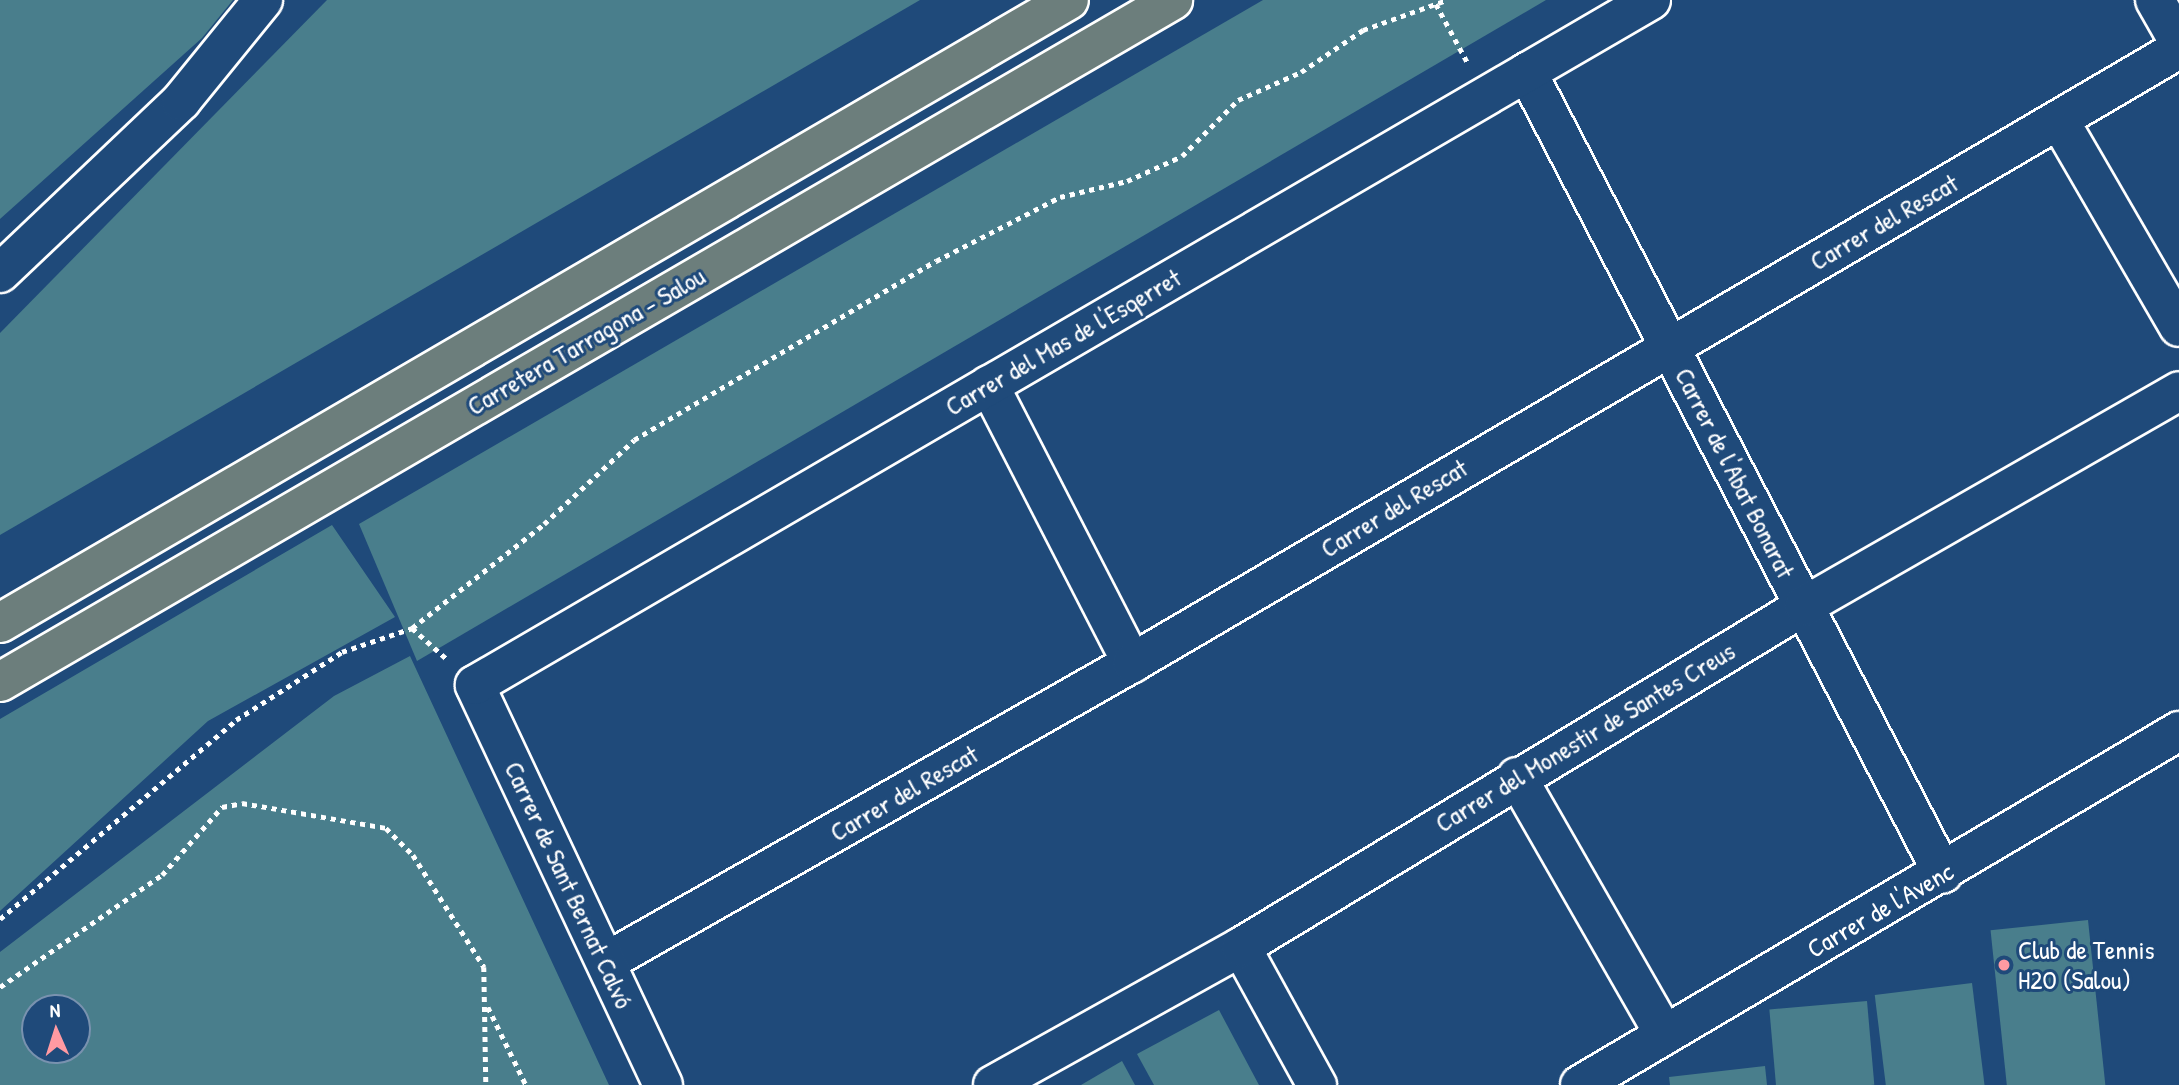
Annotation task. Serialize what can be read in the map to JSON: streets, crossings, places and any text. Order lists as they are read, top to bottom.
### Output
{
  "streets": {
    "highway": ["Carretera Tarragona - Salou"],
    "street": [
      "Carrer del Rescat",
      "Carrer del Mas de l'Esqerret",
      "Carrer de l'Abat Bonarat",
      "Carrer del Monestir de Santes Creus",
      "Carrer de Sant Bernat Calvó",
      "Carrer de l'Avenc"
    ]
  },
  "crossings": [
    ["Carrer del Rescat", "Carrer de l'Abat Bonarat"],
    ["Carrer del Rescat", "Carrer de Sant Bernat Calvó"],
    ["Carrer del Mas de l'Esqerret", "Carrer de l'Abat Bonarat"],
    ["Carrer del Mas de l'Esqerret", "Carrer de Sant Bernat Calvó"],
    ["Carrer de l'Abat Bonarat", "Carrer del Monestir de Santes Creus"],
    ["Carrer de l'Abat Bonarat", "Carrer de l'Avenc"]
  ],
  "places": ["Club de Tennis H2O (Salou)"],
  "north": "top"
}
